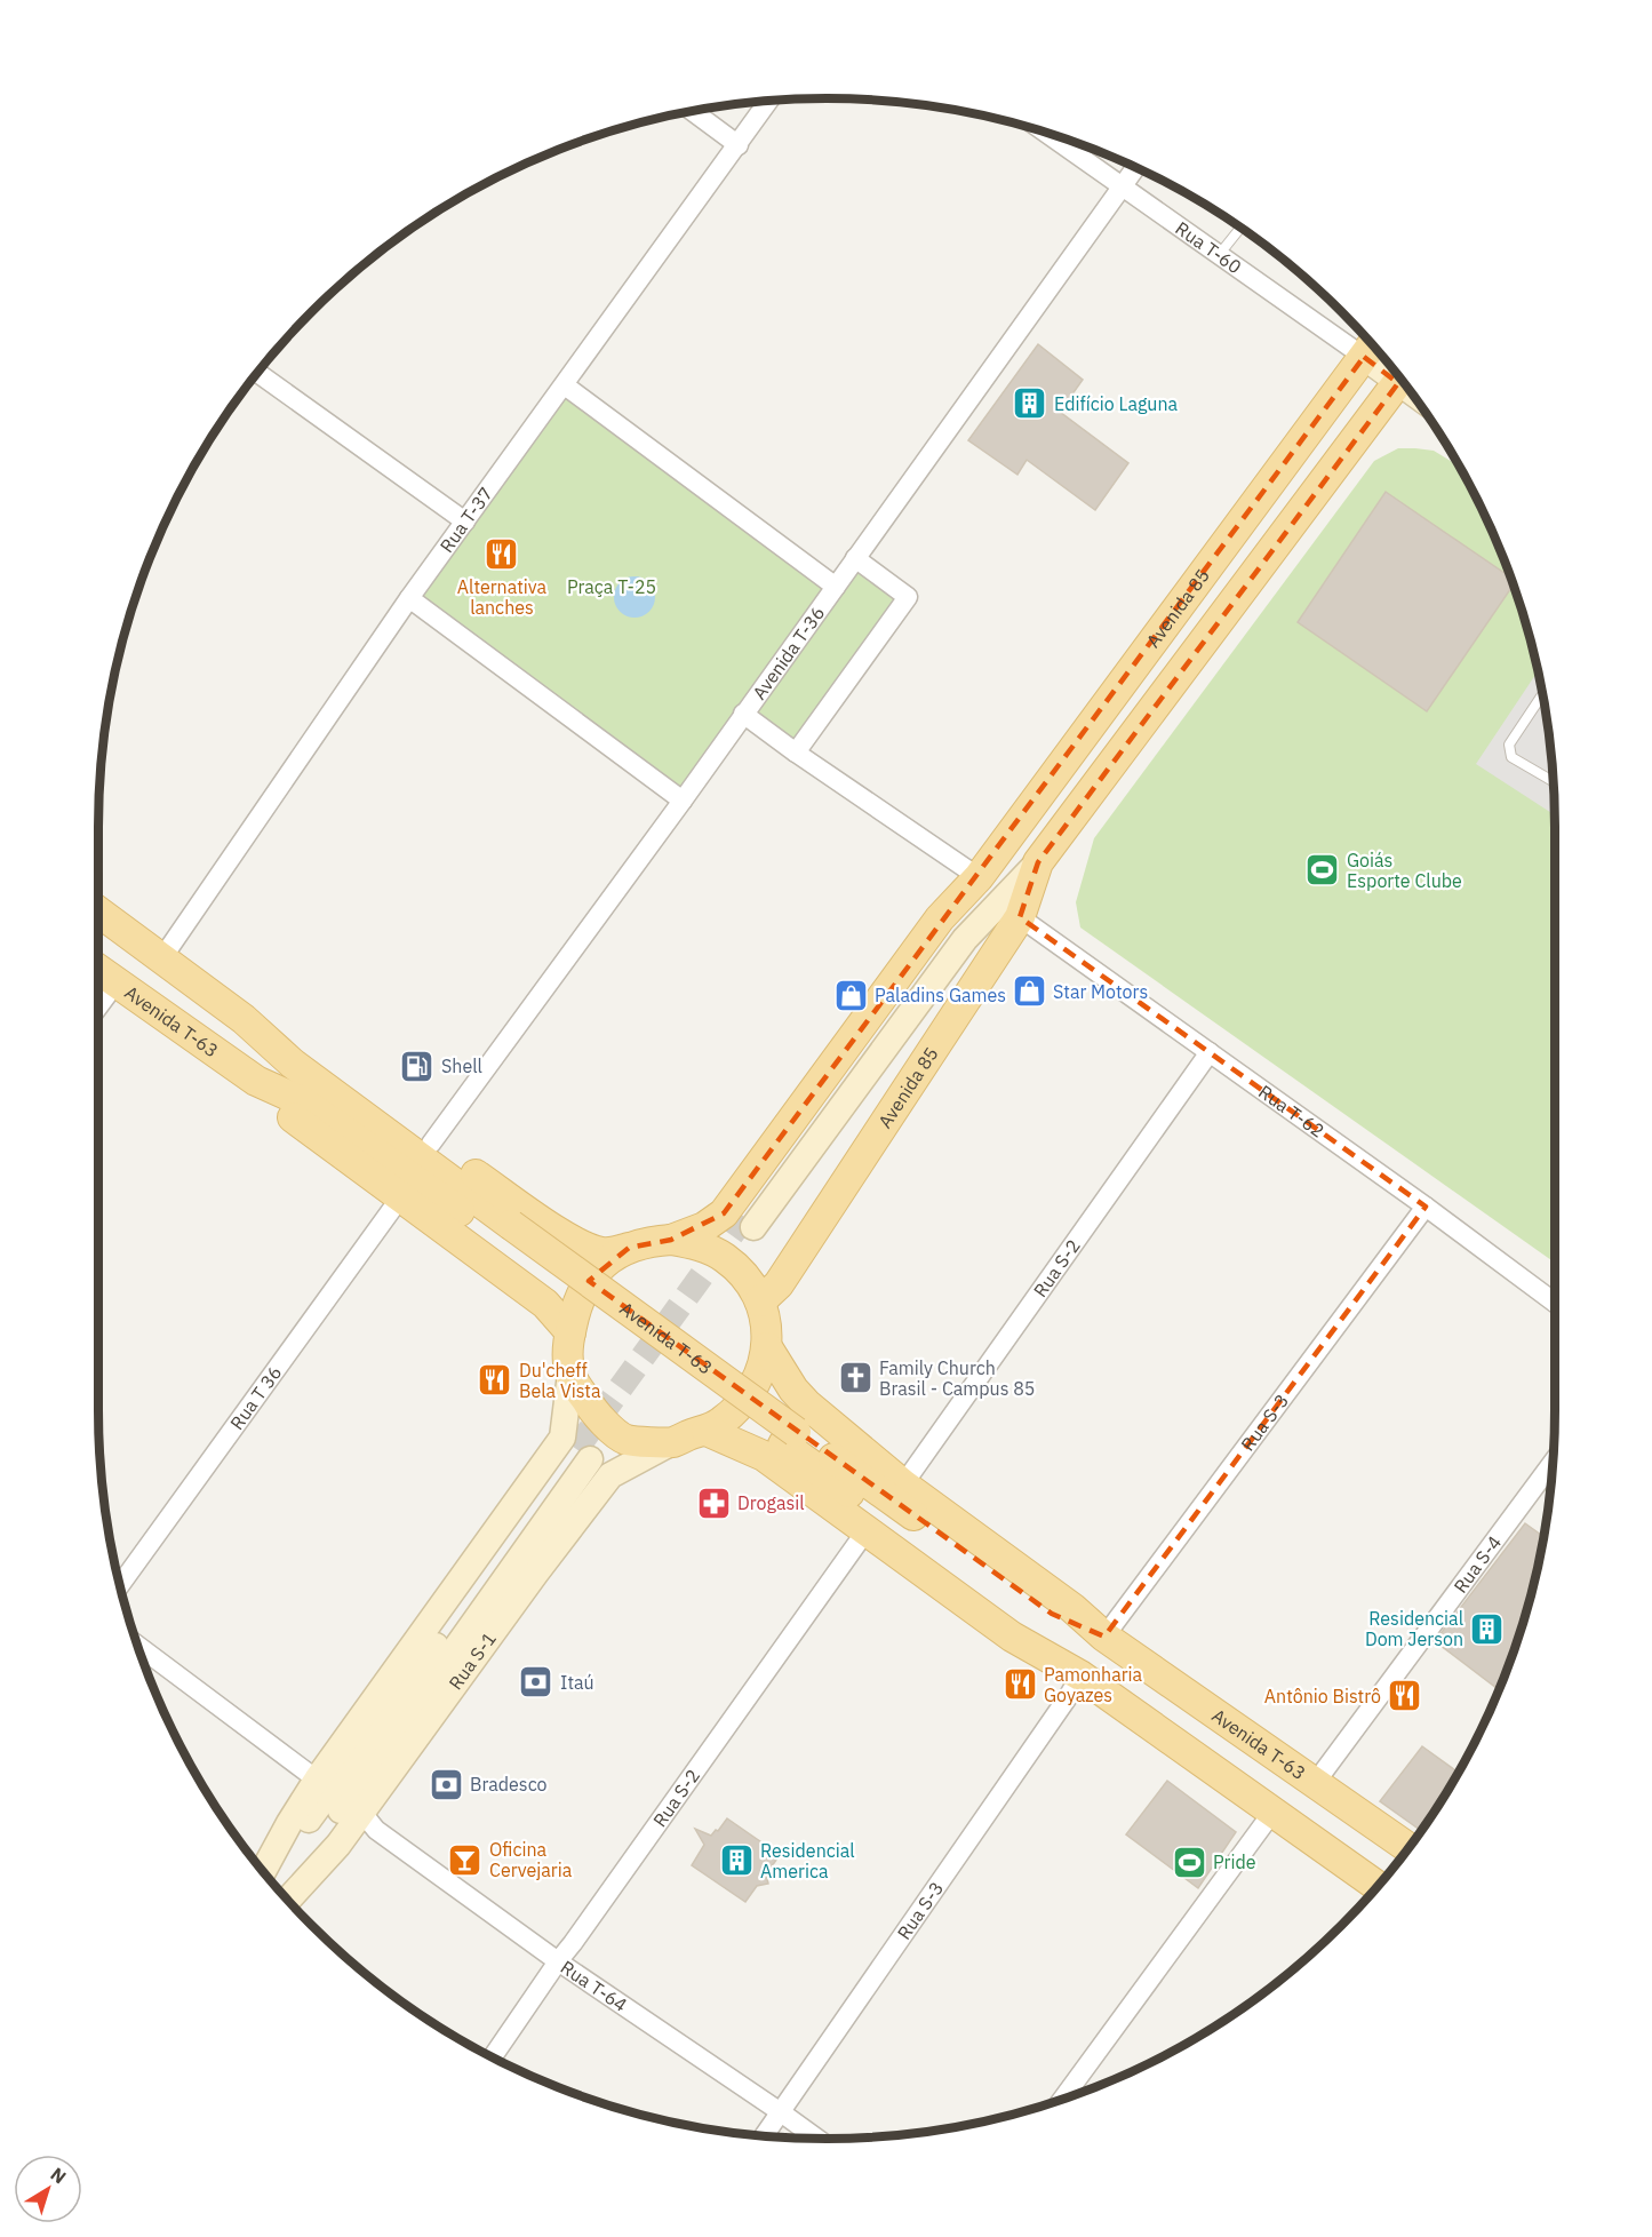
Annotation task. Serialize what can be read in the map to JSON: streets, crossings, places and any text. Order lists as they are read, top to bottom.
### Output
{
  "streets": {
    "main road": [
      "Rua T-60",
      "Avenida 85",
      "Avenida T-63",
      "Rua S-1"
    ],
    "street": [
      "Rua T-37",
      "Avenida T-36",
      "Rua T-62",
      "Rua S-2",
      "Rua T 36",
      "Rua S-3",
      "Rua S-4",
      "Rua T-64"
    ]
  },
  "crossings": [
    ["Rua T-60", "Avenida 85"],
    ["Rua T-60", "Avenida T-36"],
    ["Rua T-37", "Avenida T-63"],
    ["Avenida 85", "Avenida T-63"],
    ["Avenida 85", "Rua T-62"],
    ["Avenida 85", "Rua S-1"],
    ["Avenida T-36", "Avenida T-63"],
    ["Avenida T-63", "Rua S-2"],
    ["Avenida T-63", "Rua T 36"],
    ["Avenida T-63", "Rua S-3"],
    ["Avenida T-63", "Rua S-4"],
    ["Avenida T-63", "Rua S-1"],
    ["Rua T-62", "Rua S-2"],
    ["Rua T-62", "Rua S-3"],
    ["Rua S-2", "Rua T-64"],
    ["Rua S-3", "Rua T-64"],
    ["Rua S-1", "Rua T-64"]
  ],
  "parks": ["Praça T-25"],
  "places": {
    "building": ["Edifício Laguna", "Residencial Dom Jerson", "Residencial America"],
    "restaurant": [
      "Alternativa lanches",
      "Du'cheff Bela Vista",
      "Pamonharia Goyazes",
      "Antônio Bistrô"
    ],
    "sports": ["Goiás Esporte Clube", "Pride"],
    "shop": ["Star Motors", "Paladins Games"],
    "fuel station": ["Shell"],
    "church": ["Family Church Brasil - Campus 85"],
    "pharmacy": ["Drogasil"],
    "bank": ["Itaú", "Bradesco"],
    "bar": ["Oficina Cervejaria"]
  },
  "north": "top right"
}
